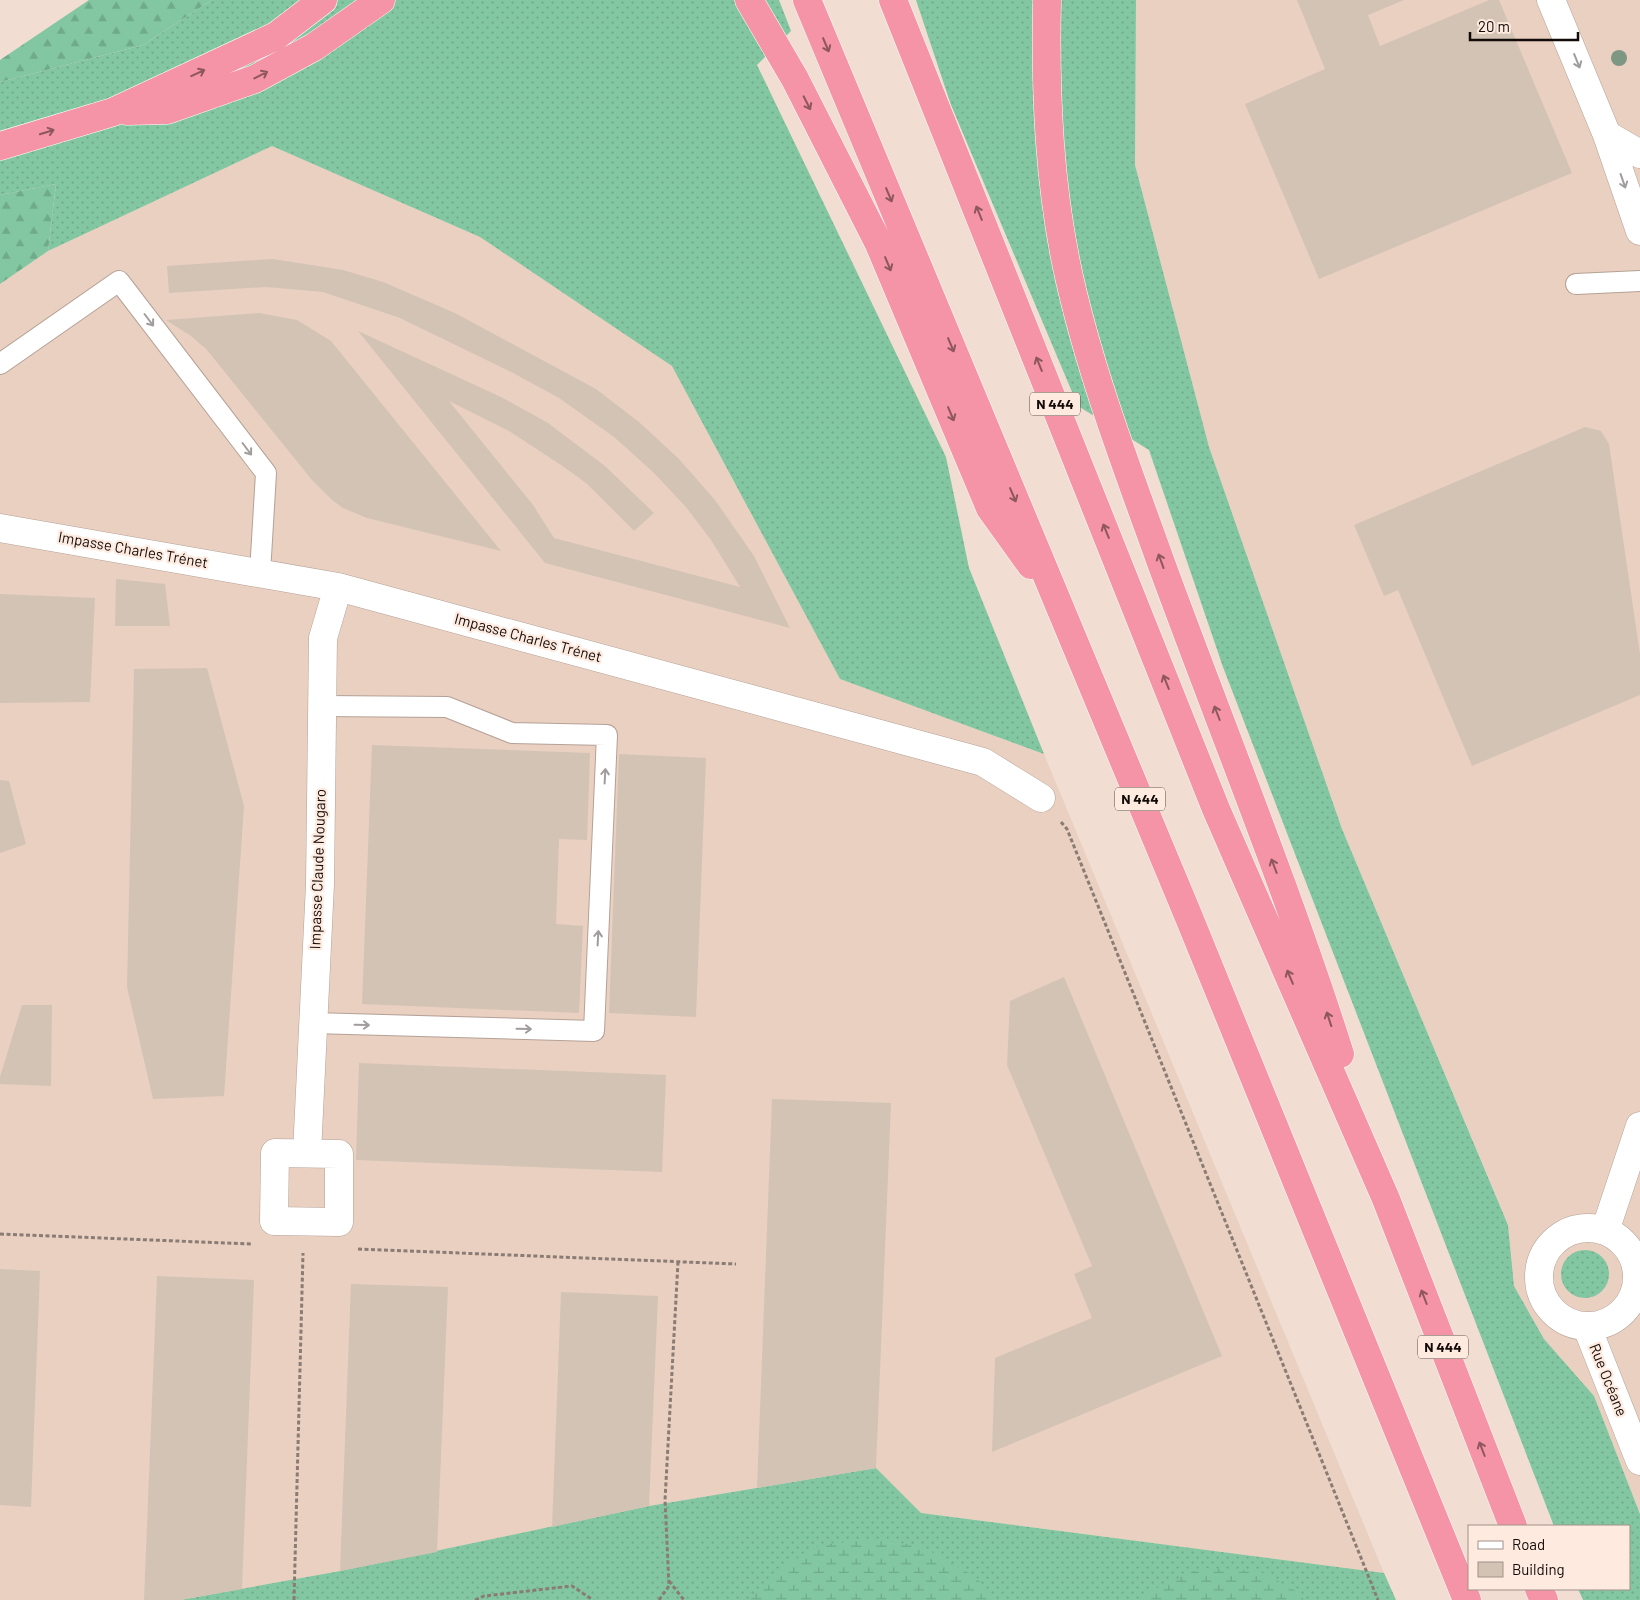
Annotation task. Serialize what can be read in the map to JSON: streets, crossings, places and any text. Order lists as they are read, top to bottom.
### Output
{
  "streets": {
    "highway": ["N 444"],
    "street": ["Impasse Charles Trénet", "Impasse Claude Nougaro", "Rue Océane"]
  },
  "crossings": [
    ["Impasse Charles Trénet", "Impasse Claude Nougaro"]
  ],
  "legend": ["Road", "Building"],
  "scale_bar": "20 m"
}
